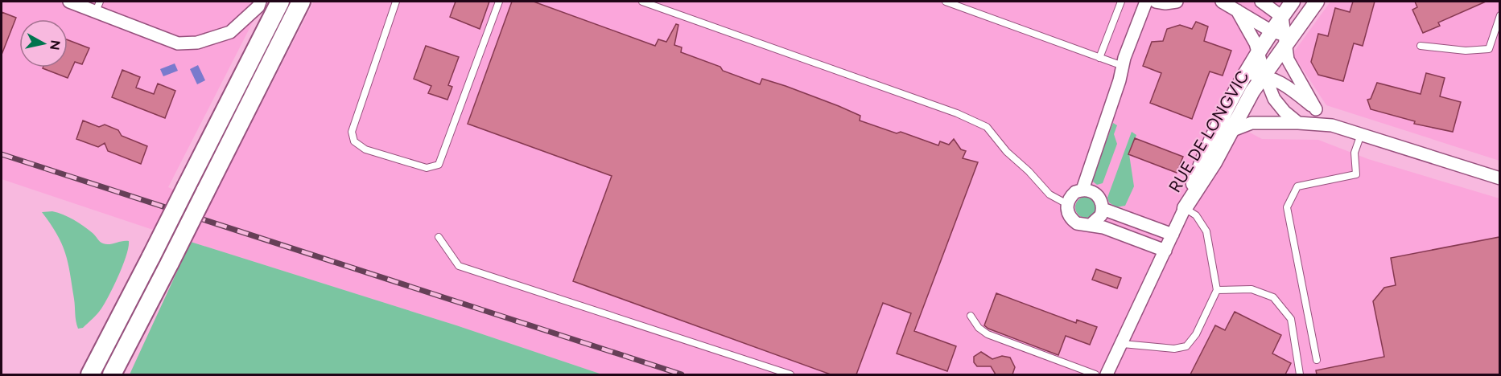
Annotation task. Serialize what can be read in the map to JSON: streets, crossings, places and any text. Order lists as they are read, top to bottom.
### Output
{
  "streets": {
    "street": ["RUE DE LONGVIC"]
  },
  "north": "right"
}
